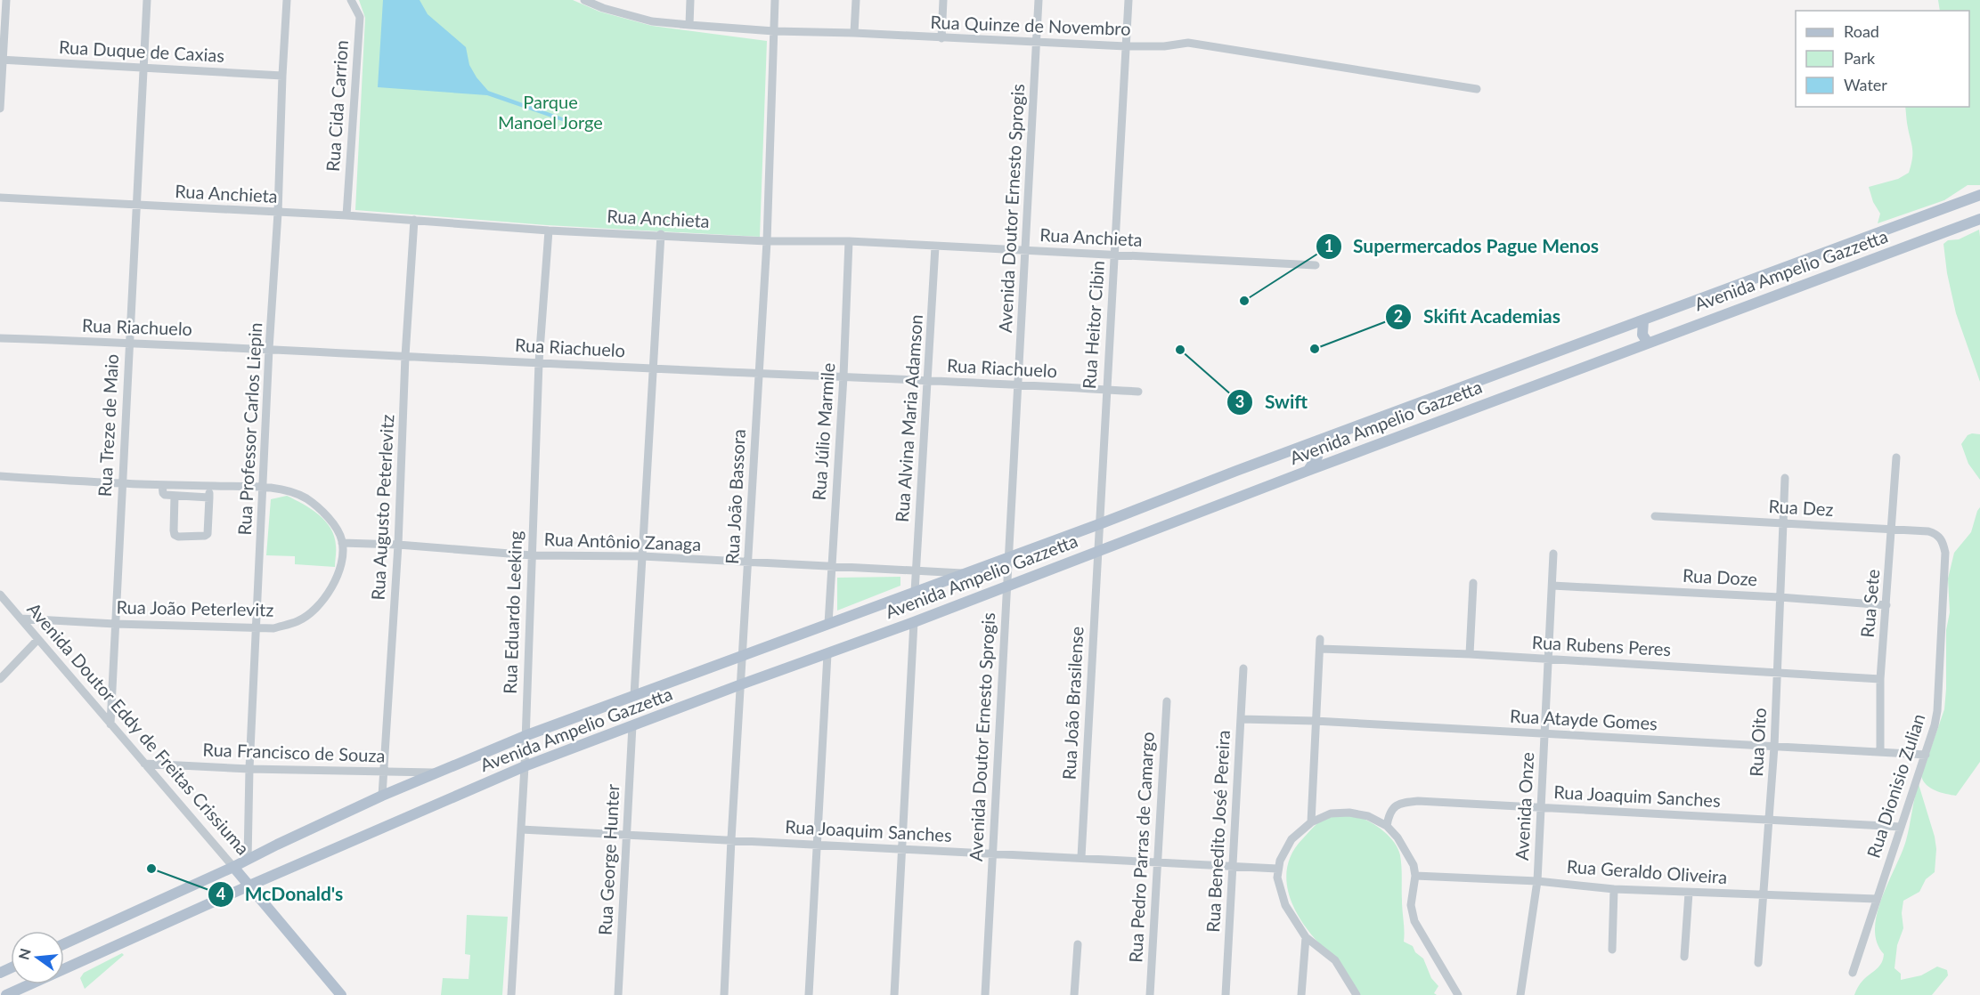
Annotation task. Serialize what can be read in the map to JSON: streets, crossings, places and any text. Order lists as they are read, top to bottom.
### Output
{
  "streets": {
    "main road": ["Avenida Ampelio Gazzetta", "Avenida Doutor Eddy de Freitas Crissiuma"],
    "street": [
      "Rua Quinze de Novembro",
      "Rua Duque de Caxias",
      "Rua Cida Carrion",
      "Rua Anchieta",
      "Avenida Doutor Ernesto Sprogis",
      "Rua Heitor Cibin",
      "Rua Riachuelo",
      "Rua Alvina Maria Adamson",
      "Rua Treze de Maio",
      "Rua Professor Carlos Liepin",
      "Rua Júlio Marmile",
      "Rua João Bassora",
      "Rua Augusto Peterlevitz",
      "Rua Dez",
      "Rua Antônio Zanaga",
      "Rua Doze",
      "Rua Sete",
      "Rua João Peterlevitz",
      "Rua Eduardo Leeking",
      "Rua Rubens Peres",
      "Rua João Brasilense",
      "Rua Atayde Gomes",
      "Rua Oito",
      "Rua Francisco de Souza",
      "Rua Dionisio Zulian",
      "Rua Joaquim Sanches",
      "Avenida Onze",
      "Rua Benedito José Pereira",
      "Rua Pedro Parras de Camargo",
      "Rua George Hunter",
      "Rua Geraldo Oliveira"
    ]
  },
  "crossings": [
    ["Rua Quinze de Novembro", "Avenida Doutor Ernesto Sprogis"],
    ["Rua Quinze de Novembro", "Rua Heitor Cibin"],
    ["Rua Quinze de Novembro", "Rua João Bassora"],
    ["Rua Duque de Caxias", "Rua Treze de Maio"],
    ["Rua Duque de Caxias", "Rua Professor Carlos Liepin"],
    ["Rua Cida Carrion", "Rua Anchieta"],
    ["Rua Anchieta", "Avenida Doutor Ernesto Sprogis"],
    ["Rua Anchieta", "Rua Heitor Cibin"],
    ["Rua Anchieta", "Rua Alvina Maria Adamson"],
    ["Rua Anchieta", "Rua Treze de Maio"],
    ["Rua Anchieta", "Rua Professor Carlos Liepin"],
    ["Rua Anchieta", "Rua Júlio Marmile"],
    ["Rua Anchieta", "Rua João Bassora"],
    ["Rua Anchieta", "Rua Augusto Peterlevitz"],
    ["Rua Anchieta", "Rua Eduardo Leeking"],
    ["Avenida Doutor Ernesto Sprogis", "Avenida Ampelio Gazzetta"],
    ["Avenida Doutor Ernesto Sprogis", "Rua Riachuelo"],
    ["Avenida Doutor Ernesto Sprogis", "Rua Joaquim Sanches"],
    ["Avenida Ampelio Gazzetta", "Rua Heitor Cibin"],
    ["Avenida Ampelio Gazzetta", "Rua Alvina Maria Adamson"],
    ["Avenida Ampelio Gazzetta", "Rua Professor Carlos Liepin"],
    ["Avenida Ampelio Gazzetta", "Rua Júlio Marmile"],
    ["Avenida Ampelio Gazzetta", "Rua João Bassora"],
    ["Avenida Ampelio Gazzetta", "Rua Augusto Peterlevitz"],
    ["Avenida Ampelio Gazzetta", "Rua Antônio Zanaga"],
    ["Avenida Ampelio Gazzetta", "Rua Eduardo Leeking"],
    ["Avenida Ampelio Gazzetta", "Rua João Brasilense"],
    ["Avenida Ampelio Gazzetta", "Avenida Doutor Eddy de Freitas Crissiuma"],
    ["Avenida Ampelio Gazzetta", "Rua Francisco de Souza"],
    ["Avenida Ampelio Gazzetta", "Rua George Hunter"],
    ["Rua Heitor Cibin", "Rua Riachuelo"],
    ["Rua Heitor Cibin", "Rua João Brasilense"],
    ["Rua Riachuelo", "Rua Alvina Maria Adamson"],
    ["Rua Riachuelo", "Rua Treze de Maio"],
    ["Rua Riachuelo", "Rua Professor Carlos Liepin"],
    ["Rua Riachuelo", "Rua Júlio Marmile"],
    ["Rua Riachuelo", "Rua João Bassora"],
    ["Rua Riachuelo", "Rua Augusto Peterlevitz"],
    ["Rua Riachuelo", "Rua Eduardo Leeking"],
    ["Rua Alvina Maria Adamson", "Rua Antônio Zanaga"],
    ["Rua Treze de Maio", "Rua João Peterlevitz"],
    ["Rua Treze de Maio", "Avenida Doutor Eddy de Freitas Crissiuma"],
    ["Rua Professor Carlos Liepin", "Rua João Peterlevitz"],
    ["Rua Professor Carlos Liepin", "Rua Francisco de Souza"],
    ["Rua Júlio Marmile", "Rua Antônio Zanaga"],
    ["Rua João Bassora", "Rua Antônio Zanaga"],
    ["Rua João Bassora", "Rua Joaquim Sanches"],
    ["Rua Augusto Peterlevitz", "Rua Antônio Zanaga"],
    ["Rua Augusto Peterlevitz", "Rua Francisco de Souza"],
    ["Rua Dez", "Rua Sete"],
    ["Rua Dez", "Rua Oito"],
    ["Rua Dez", "Rua Dionisio Zulian"],
    ["Rua Antônio Zanaga", "Rua João Peterlevitz"],
    ["Rua Antônio Zanaga", "Rua Eduardo Leeking"],
    ["Rua Doze", "Rua Sete"],
    ["Rua Doze", "Rua Oito"],
    ["Rua Doze", "Avenida Onze"],
    ["Rua Sete", "Rua Rubens Peres"],
    ["Rua Sete", "Rua Atayde Gomes"],
    ["Rua João Peterlevitz", "Avenida Doutor Eddy de Freitas Crissiuma"],
    ["Rua Eduardo Leeking", "Rua Joaquim Sanches"],
    ["Rua Rubens Peres", "Rua Oito"],
    ["Rua Rubens Peres", "Avenida Onze"],
    ["Rua João Brasilense", "Rua Joaquim Sanches"],
    ["Rua Atayde Gomes", "Rua Oito"],
    ["Rua Atayde Gomes", "Rua Dionisio Zulian"],
    ["Rua Atayde Gomes", "Avenida Onze"],
    ["Rua Atayde Gomes", "Rua Benedito José Pereira"],
    ["Avenida Doutor Eddy de Freitas Crissiuma", "Rua Francisco de Souza"],
    ["Rua Oito", "Rua Joaquim Sanches"],
    ["Rua Oito", "Rua Geraldo Oliveira"],
    ["Rua Dionisio Zulian", "Rua Joaquim Sanches"],
    ["Rua Dionisio Zulian", "Rua Geraldo Oliveira"],
    ["Rua Joaquim Sanches", "Avenida Onze"],
    ["Rua Joaquim Sanches", "Rua Benedito José Pereira"],
    ["Rua Joaquim Sanches", "Rua Pedro Parras de Camargo"],
    ["Rua Joaquim Sanches", "Rua George Hunter"],
    ["Avenida Onze", "Rua Geraldo Oliveira"]
  ],
  "parks": ["Parque Manoel Jorge"],
  "places": [
    "Supermercados Pague Menos",
    "Skifit Academias",
    "Swift",
    "McDonald's"
  ],
  "legend": ["Road", "Park", "Water"],
  "north": "left"
}
